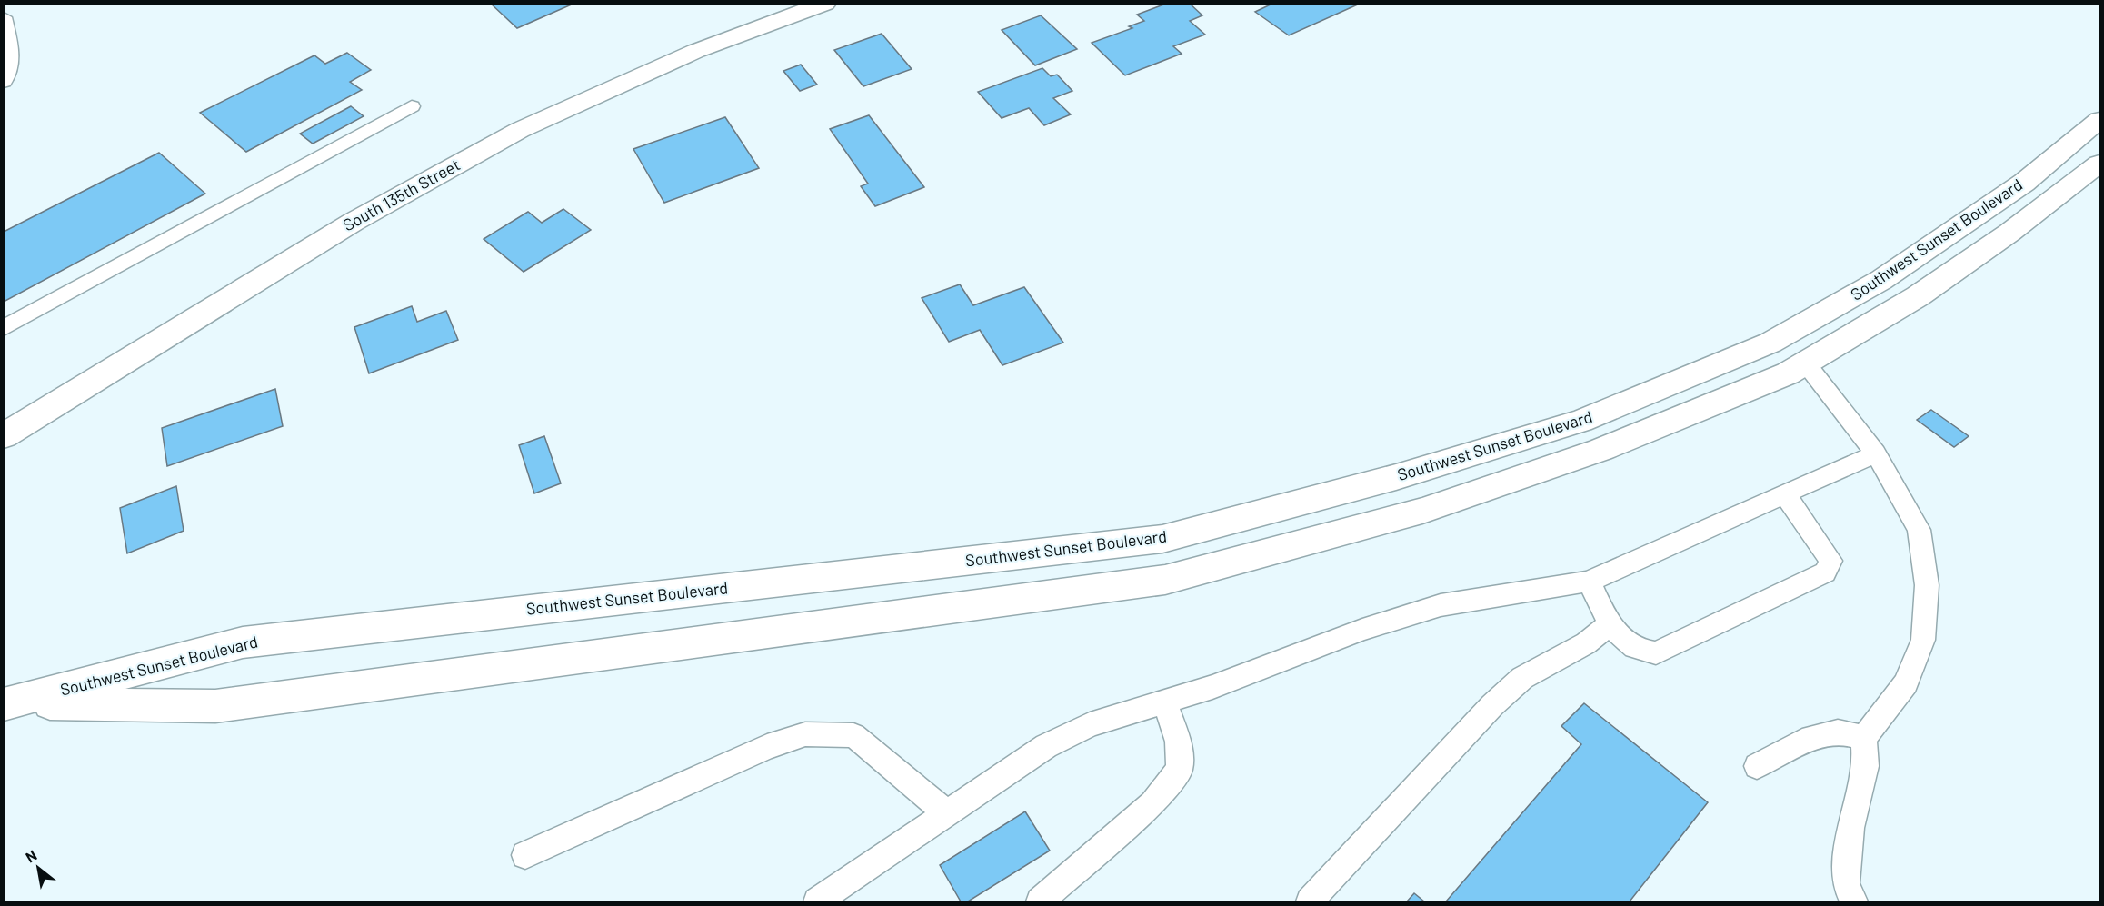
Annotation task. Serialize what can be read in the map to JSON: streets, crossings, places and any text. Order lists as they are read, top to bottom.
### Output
{
  "streets": {
    "main road": ["South 135th Street", "Southwest Sunset Boulevard"]
  },
  "north": "top left"
}
